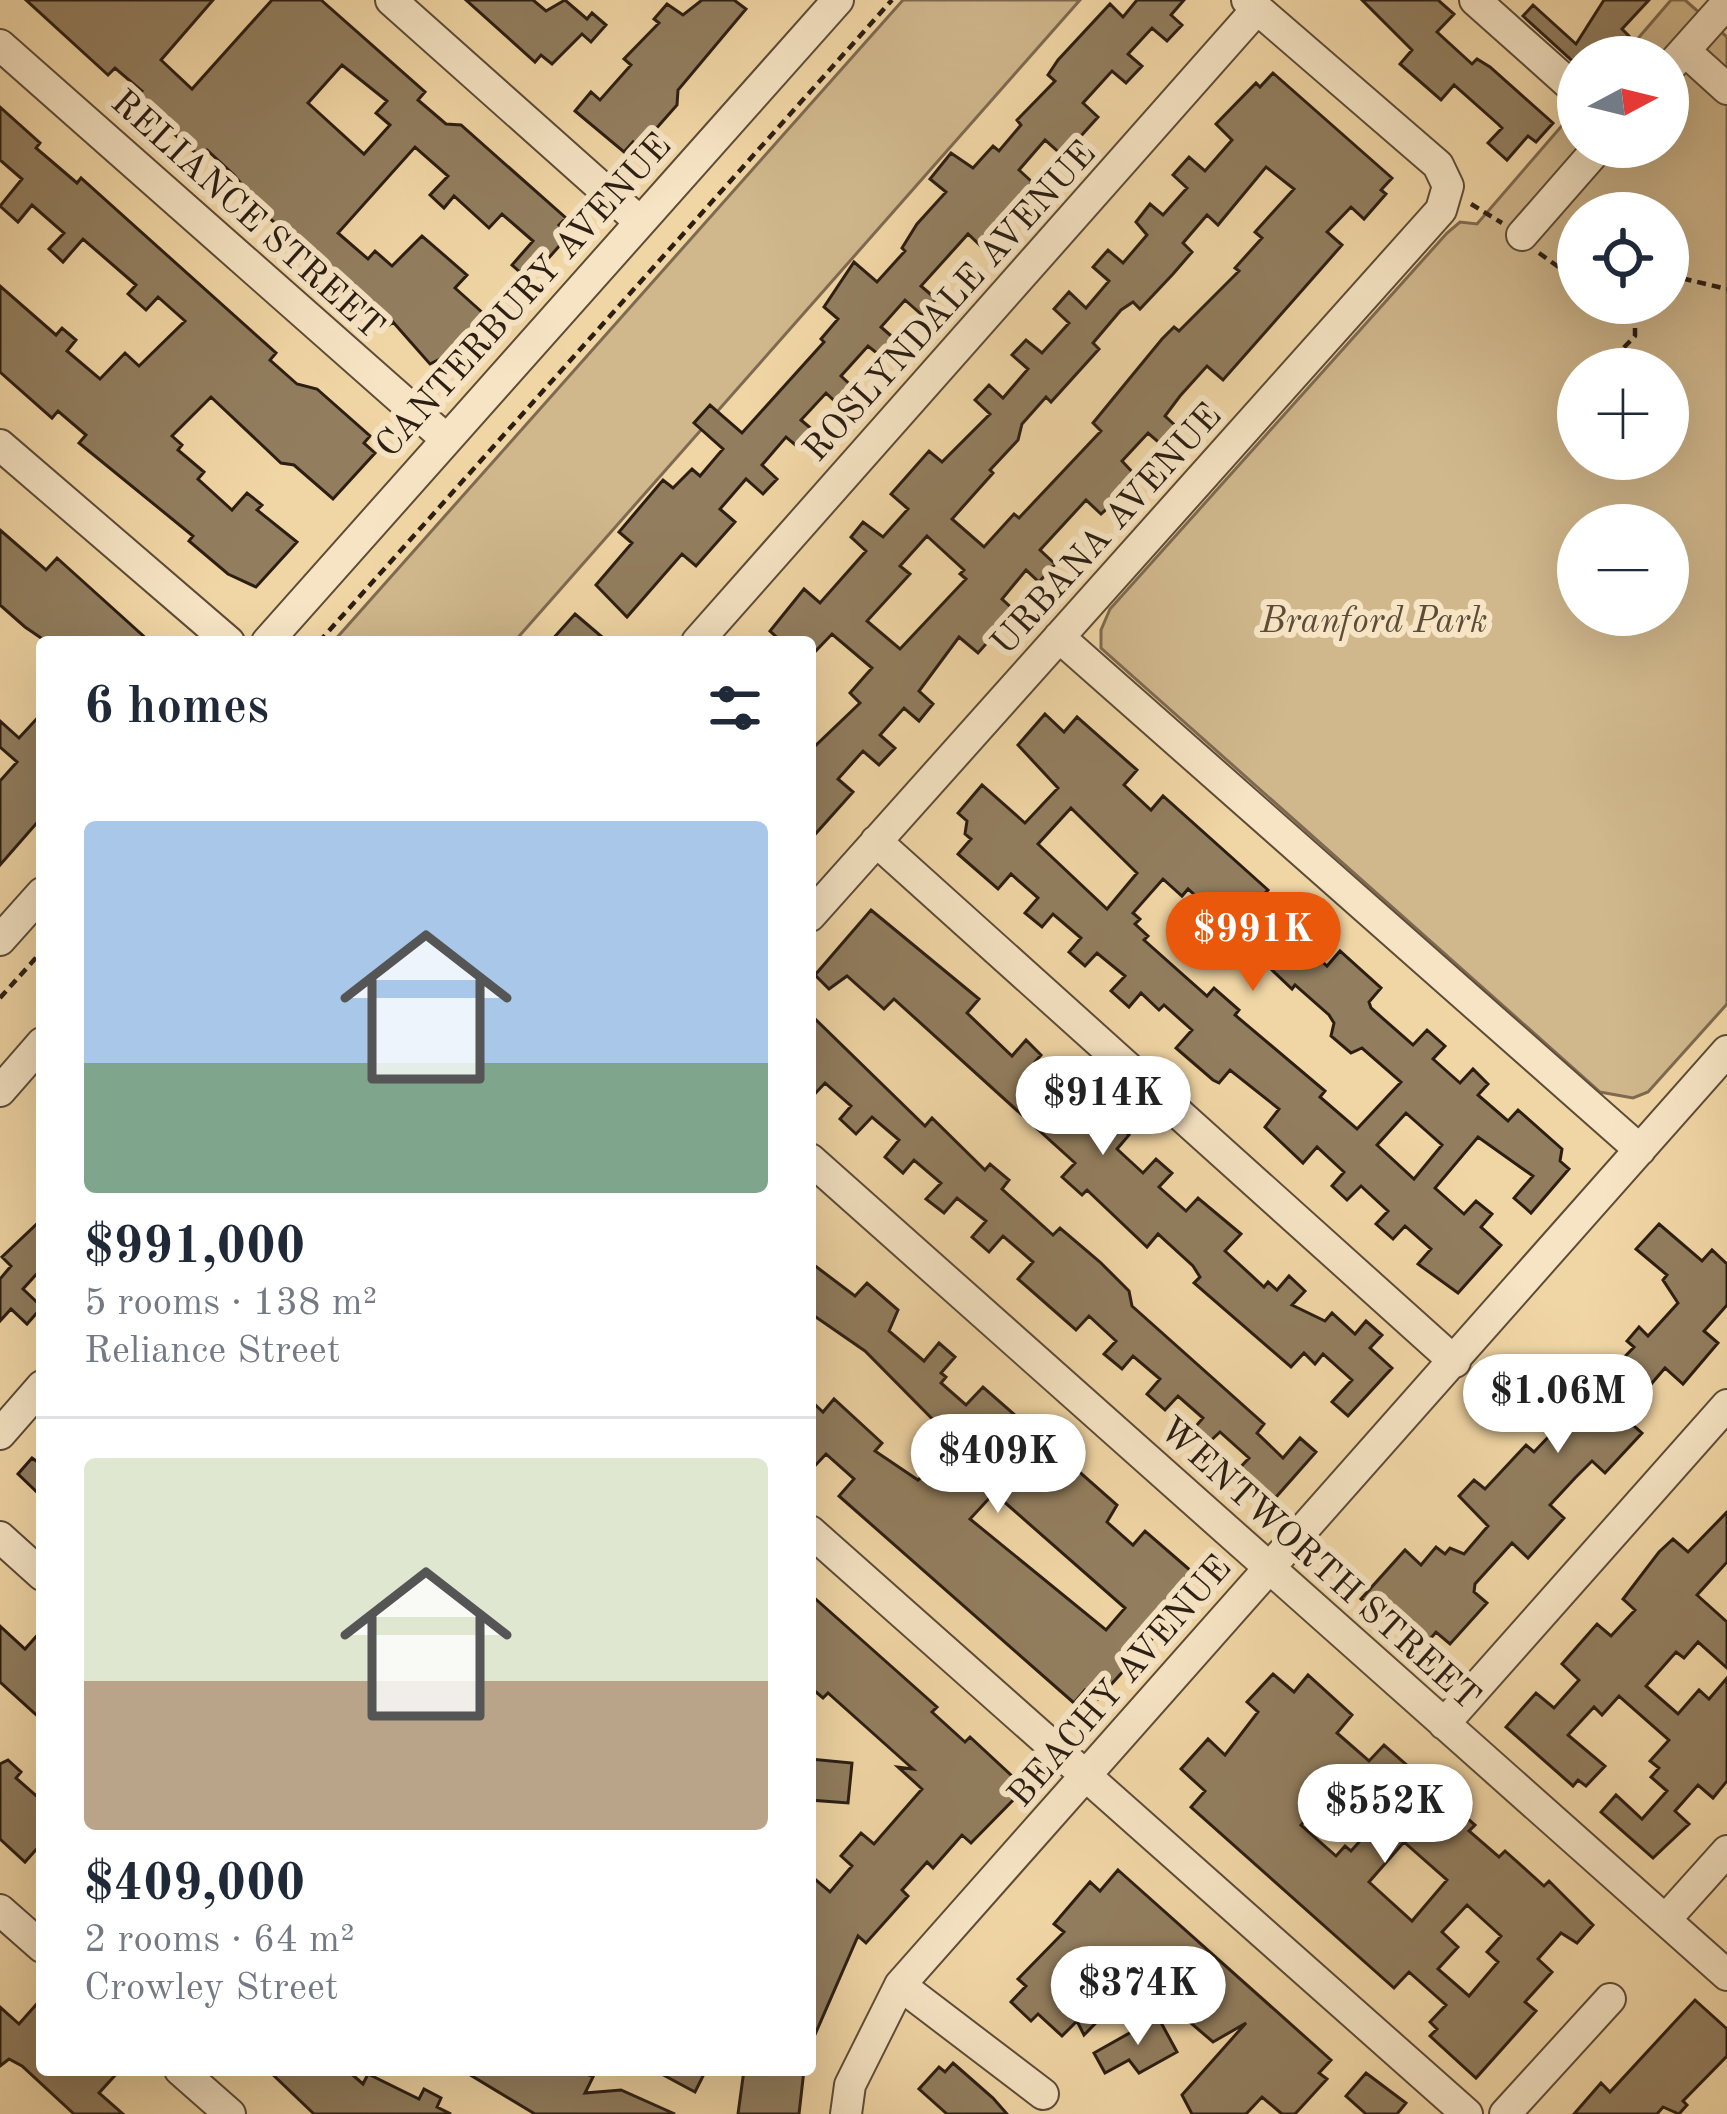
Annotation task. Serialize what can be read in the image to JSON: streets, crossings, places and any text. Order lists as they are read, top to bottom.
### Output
{
  "streets": {
    "street": [
      "RELIANCE STREET",
      "CANTERBURY AVENUE",
      "ROSLYNDALE AVENUE",
      "URBANA AVENUE",
      "WENTWORTH STREET",
      "BEACHY AVENUE"
    ]
  },
  "crossings": [
    ["RELIANCE STREET", "CANTERBURY AVENUE"],
    ["WENTWORTH STREET", "BEACHY AVENUE"]
  ],
  "parks": ["Branford Park"],
  "north": "right",
  "page": {
    "map_buttons": ["+", "−"],
    "heading": "6 homes",
    "list": [
      {
        "name": "$991,000",
        "note": "5 rooms · 138 m² · Reliance Street"
      },
      {
        "name": "$409,000",
        "note": "2 rooms · 64 m² · Crowley Street"
      }
    ],
    "price": [
      "$991K",
      "$914K",
      "$1.06M",
      "$409K",
      "$552K",
      "$374K"
    ]
  }
}
